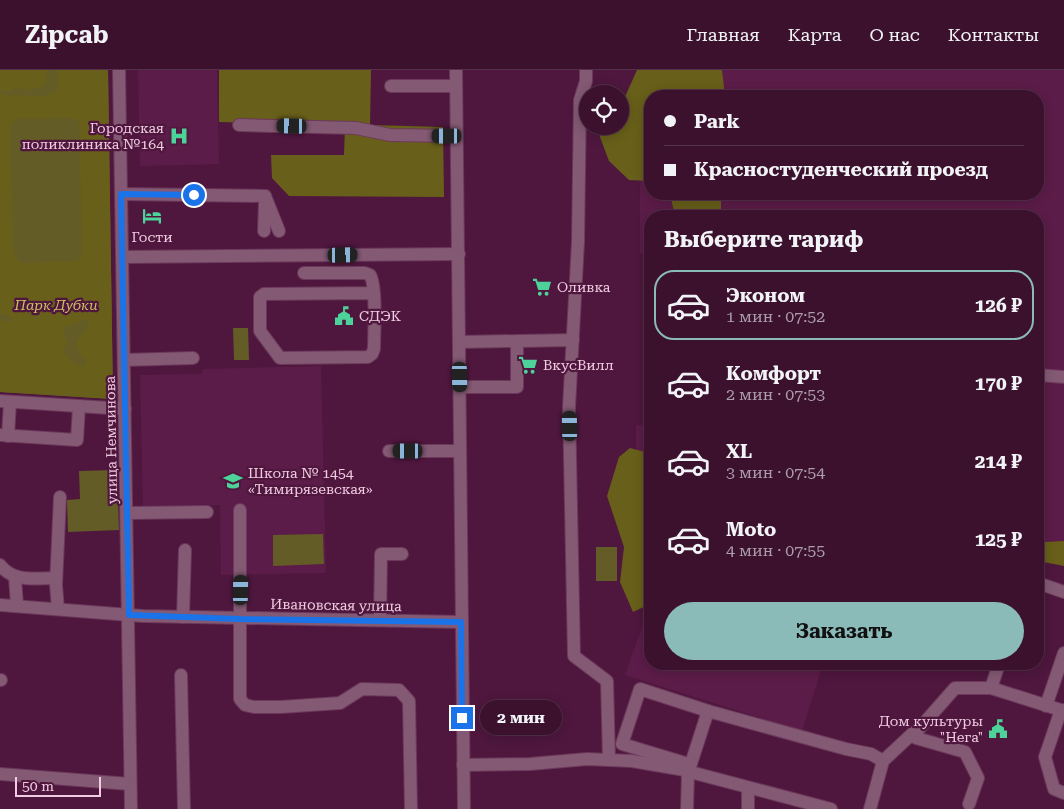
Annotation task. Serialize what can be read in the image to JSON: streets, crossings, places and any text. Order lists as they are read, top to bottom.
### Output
{
  "streets": {
    "street": ["улица Немчинова", "Ивановская улица"]
  },
  "crossings": [
    ["улица Немчинова", "Ивановская улица"]
  ],
  "parks": ["Парк Дубки"],
  "places": {
    "hospital": ["Городская поликлиника №164"],
    "hotel": ["Гости"],
    "supermarket": ["Оливка", "ВкусВилл"],
    "public building": ["СДЭК", "Дом культуры \"Нега\""],
    "school or university": ["Школа № 1454 «Тимирязевская»"]
  },
  "scale_bar": "50 m",
  "page": {
    "header": "Zipcab",
    "nav": [
      "Главная",
      "Карта",
      "О нас",
      "Контакты"
    ],
    "banner": ["Park", "Красностуденческий проезд"],
    "heading": "Выберите тариф",
    "list": [
      {
        "name": "Эконом",
        "note": "1 мин · 07:52",
        "value": "126 ₽"
      },
      {
        "name": "Комфорт",
        "note": "2 мин · 07:53",
        "value": "170 ₽"
      },
      {
        "name": "XL",
        "note": "3 мин · 07:54",
        "value": "214 ₽"
      },
      {
        "name": "Moto",
        "note": "4 мин · 07:55",
        "value": "125 ₽"
      }
    ],
    "buttons": "Заказать",
    "bubble": "2 мин",
    "scale": "50 m"
  }
}
